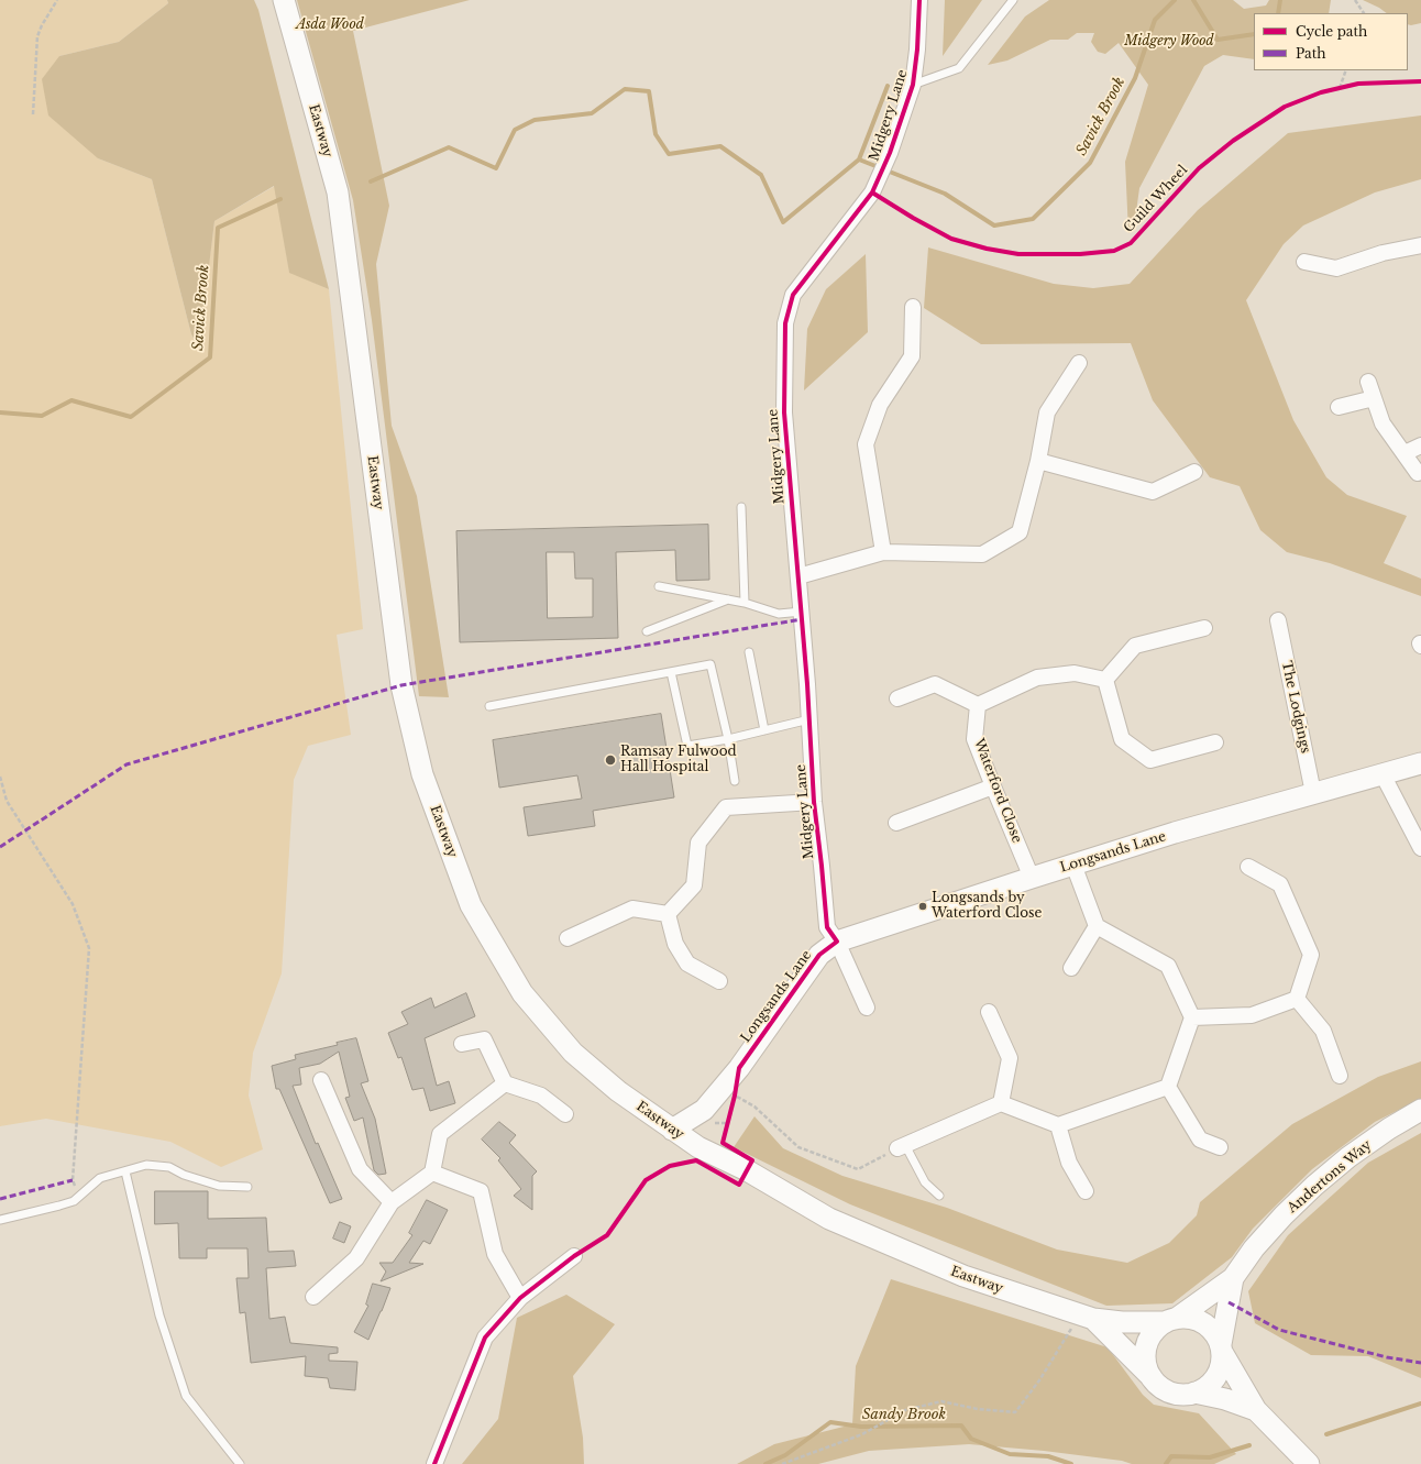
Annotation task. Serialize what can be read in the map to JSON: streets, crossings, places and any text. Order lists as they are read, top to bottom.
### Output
{
  "streets": {
    "main road": ["Eastway", "Longsands Lane", "Andertons Way"],
    "street": ["Midgery Lane", "The Lodgings", "Waterford Close"],
    "cycle path": ["Guild Wheel"]
  },
  "crossings": [
    ["Midgery Lane", "Longsands Lane"],
    ["Eastway", "Longsands Lane"],
    ["Eastway", "Andertons Way"],
    ["The Lodgings", "Longsands Lane"],
    ["Waterford Close", "Longsands Lane"]
  ],
  "water": ["Savick Brook", "Sandy Brook"],
  "parks": ["Asda Wood", "Midgery Wood"],
  "places": ["Ramsay Fulwood Hall Hospital", "Longsands by Waterford Close"],
  "legend": ["Cycle path", "Path"]
}
